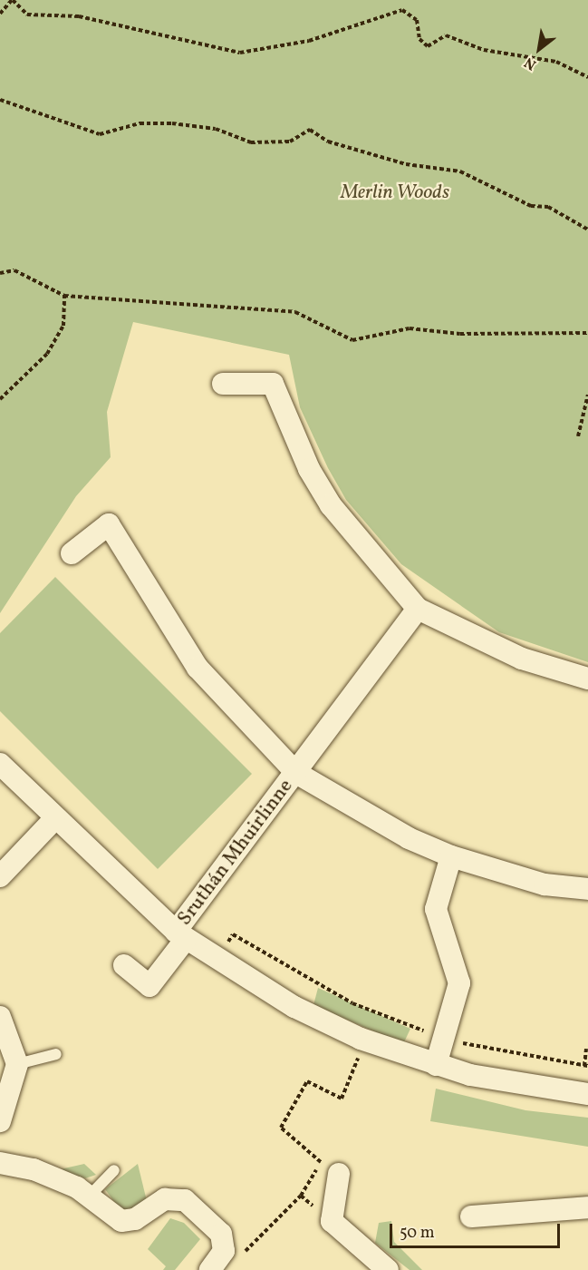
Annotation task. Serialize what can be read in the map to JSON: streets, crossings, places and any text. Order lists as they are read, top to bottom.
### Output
{
  "streets": {
    "street": ["Sruthán Mhuirlinne"]
  },
  "parks": ["Merlin Woods"],
  "scale_bar": "50 m",
  "north": "bottom left"
}
